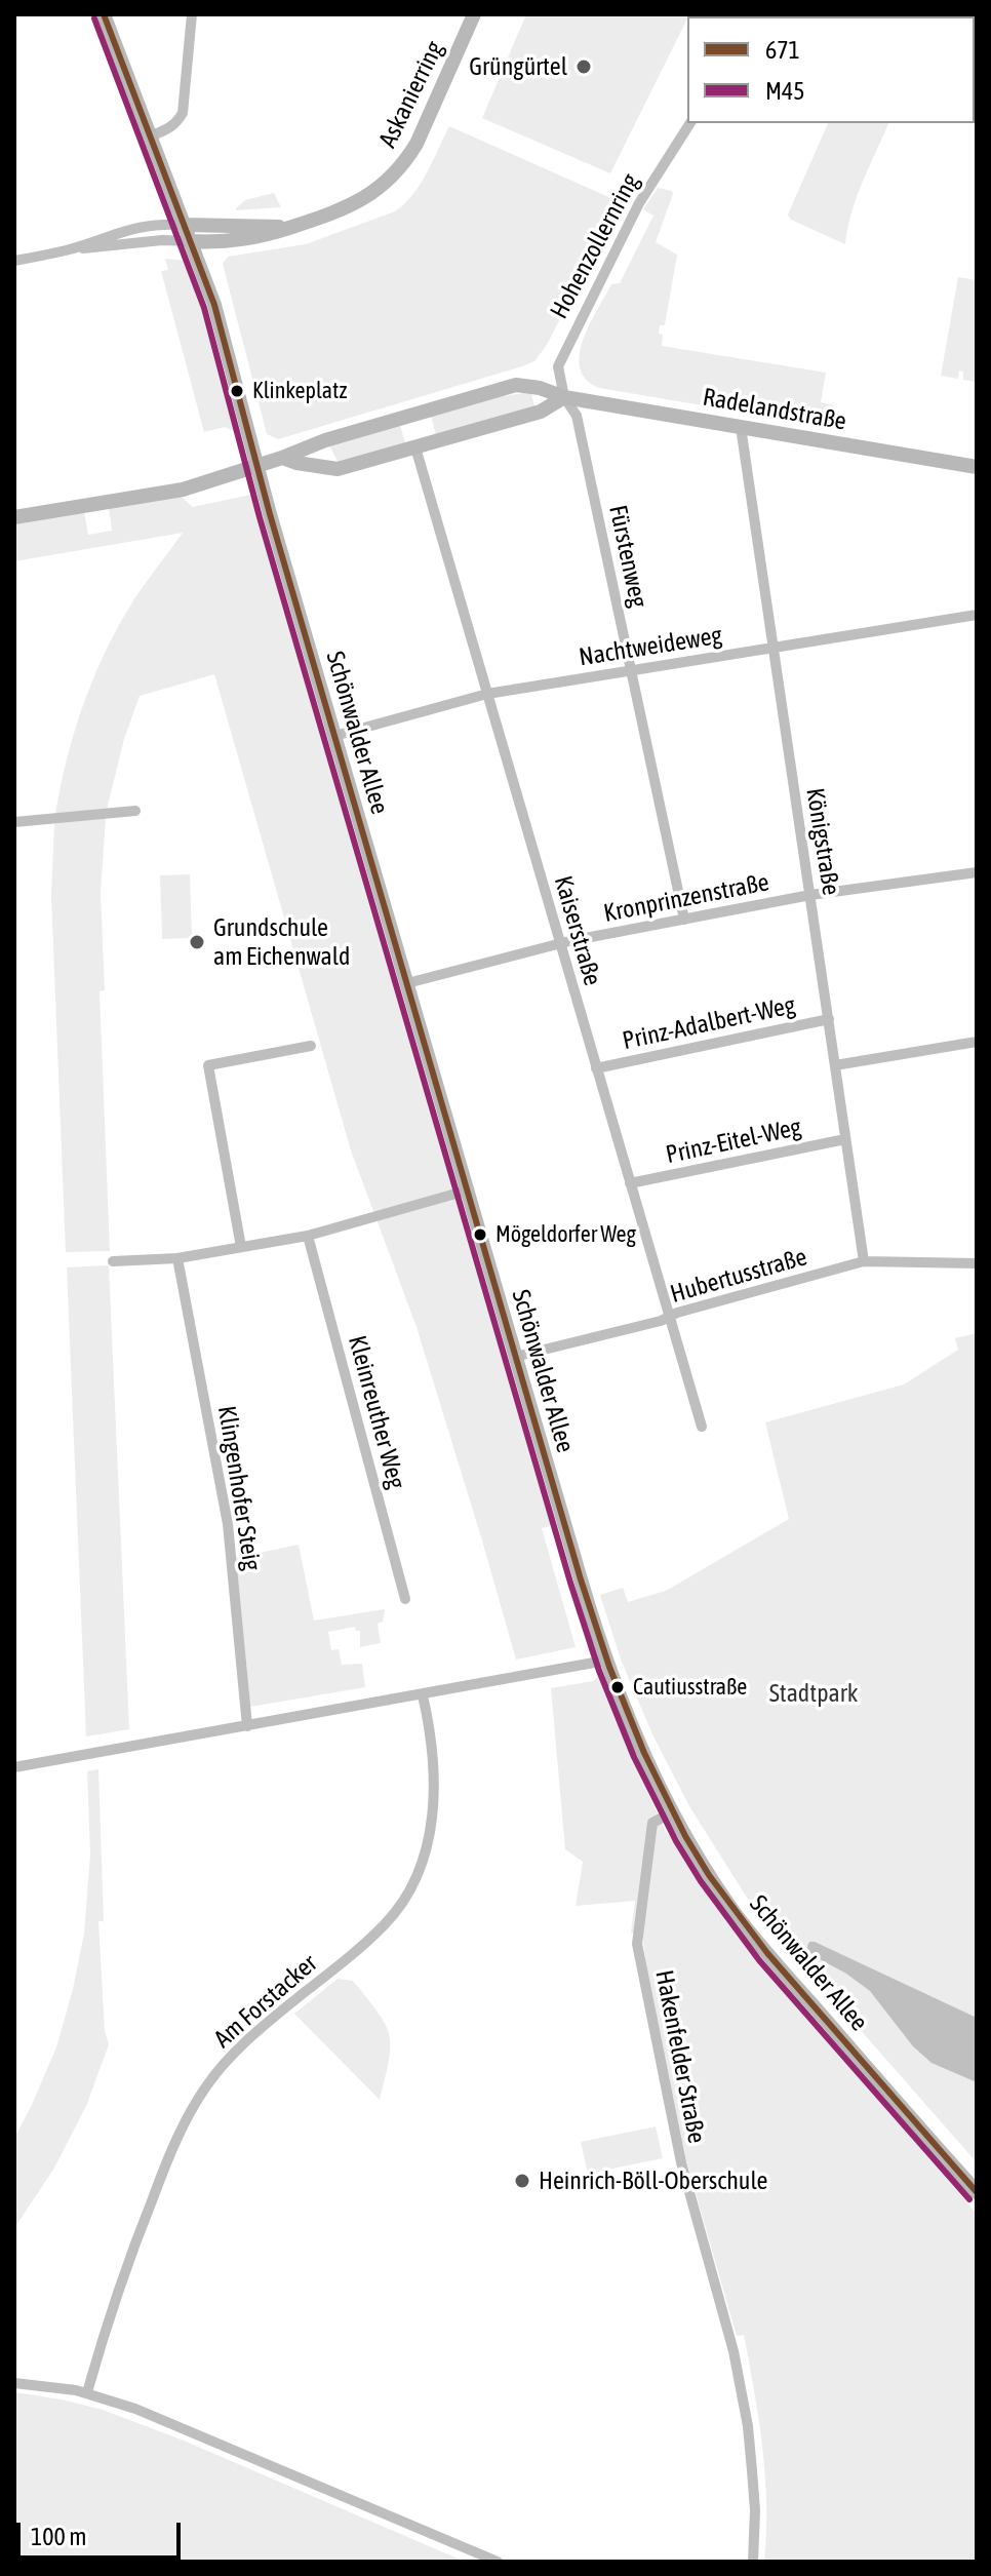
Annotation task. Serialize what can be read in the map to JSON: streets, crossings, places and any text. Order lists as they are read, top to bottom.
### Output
{
  "streets": {
    "main road": ["Askanierring", "Radelandstraße", "Schönwalder Allee"],
    "street": [
      "Hohenzollernring",
      "Fürstenweg",
      "Nachtweideweg",
      "Königstraße",
      "Kronprinzenstraße",
      "Kaiserstraße",
      "Prinz-Adalbert-Weg",
      "Prinz-Eitel-Weg",
      "Hubertusstraße",
      "Kleinreuther Weg",
      "Klingenhofer Steig",
      "Am Forstacker",
      "Hakenfelder Straße"
    ]
  },
  "crossings": [
    ["Askanierring", "Schönwalder Allee"],
    ["Hohenzollernring", "Radelandstraße"],
    ["Hohenzollernring", "Fürstenweg"],
    ["Radelandstraße", "Fürstenweg"],
    ["Radelandstraße", "Königstraße"],
    ["Fürstenweg", "Nachtweideweg"],
    ["Fürstenweg", "Kronprinzenstraße"],
    ["Nachtweideweg", "Schönwalder Allee"],
    ["Nachtweideweg", "Königstraße"],
    ["Nachtweideweg", "Kaiserstraße"],
    ["Schönwalder Allee", "Kronprinzenstraße"],
    ["Schönwalder Allee", "Hubertusstraße"],
    ["Schönwalder Allee", "Hakenfelder Straße"],
    ["Königstraße", "Kronprinzenstraße"],
    ["Königstraße", "Prinz-Adalbert-Weg"],
    ["Königstraße", "Prinz-Eitel-Weg"],
    ["Königstraße", "Hubertusstraße"],
    ["Kronprinzenstraße", "Kaiserstraße"],
    ["Kaiserstraße", "Prinz-Adalbert-Weg"],
    ["Kaiserstraße", "Prinz-Eitel-Weg"],
    ["Kaiserstraße", "Hubertusstraße"]
  ],
  "parks": ["Stadtpark"],
  "places": [
    "Grüngürtel",
    "Klinkeplatz",
    "Grundschule am Eichenwald",
    "Mögeldorfer Weg",
    "Cautiusstraße",
    "Heinrich-Böll-Oberschule"
  ],
  "lines": ["transit line 671", "transit line M45"],
  "legend": ["671", "M45"],
  "scale_bar": "100 m"
}
